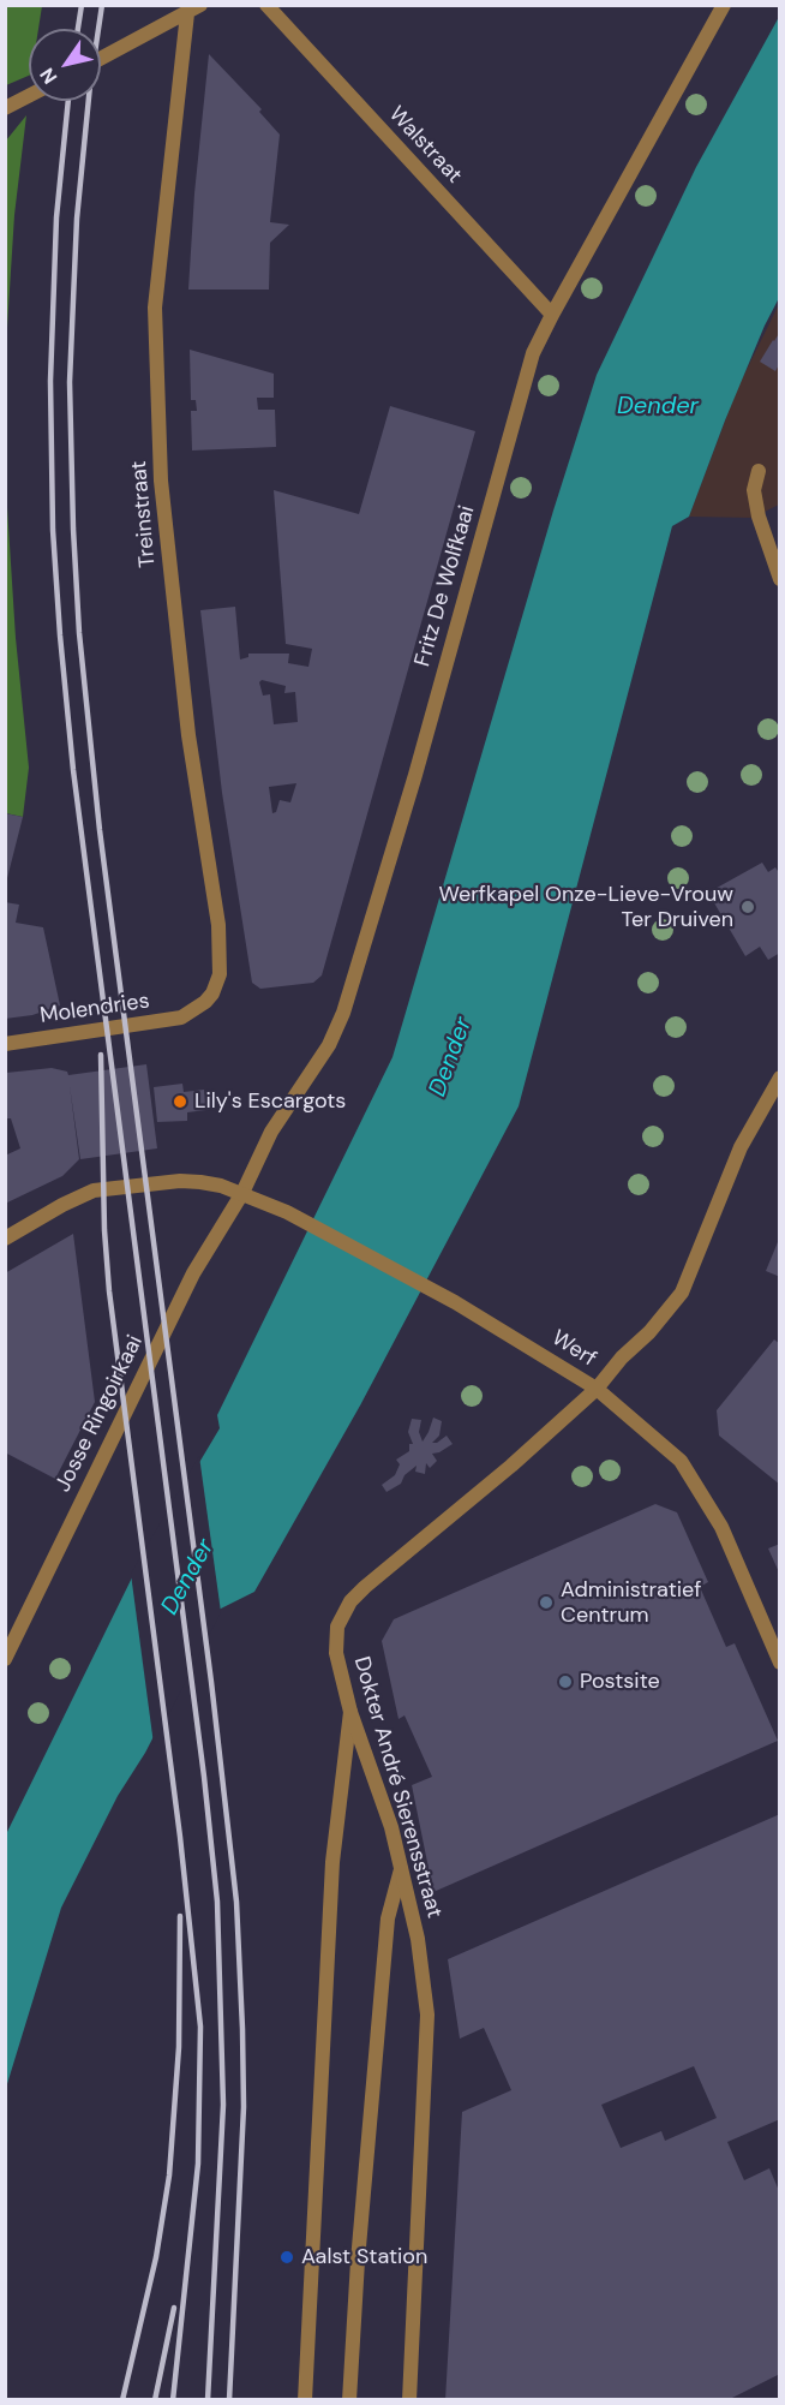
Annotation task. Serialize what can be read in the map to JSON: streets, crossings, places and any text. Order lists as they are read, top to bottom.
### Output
{
  "streets": {
    "street": [
      "Walstraat",
      "Treinstraat",
      "Fritz De Wolfkaai",
      "Molendries",
      "Werf",
      "Josse Ringoirkaai",
      "Dokter André Sierensstraat"
    ]
  },
  "crossings": [
    ["Walstraat", "Fritz De Wolfkaai"],
    ["Treinstraat", "Molendries"],
    ["Fritz De Wolfkaai", "Werf"],
    ["Fritz De Wolfkaai", "Josse Ringoirkaai"],
    ["Werf", "Josse Ringoirkaai"],
    ["Werf", "Dokter André Sierensstraat"]
  ],
  "water": ["Dender"],
  "places": [
    "Werfkapel Onze-Lieve-Vrouw Ter Druiven",
    "Lily's Escargots",
    "Administratief Centrum",
    "Postsite",
    "Aalst Station"
  ],
  "north": "bottom left"
}
